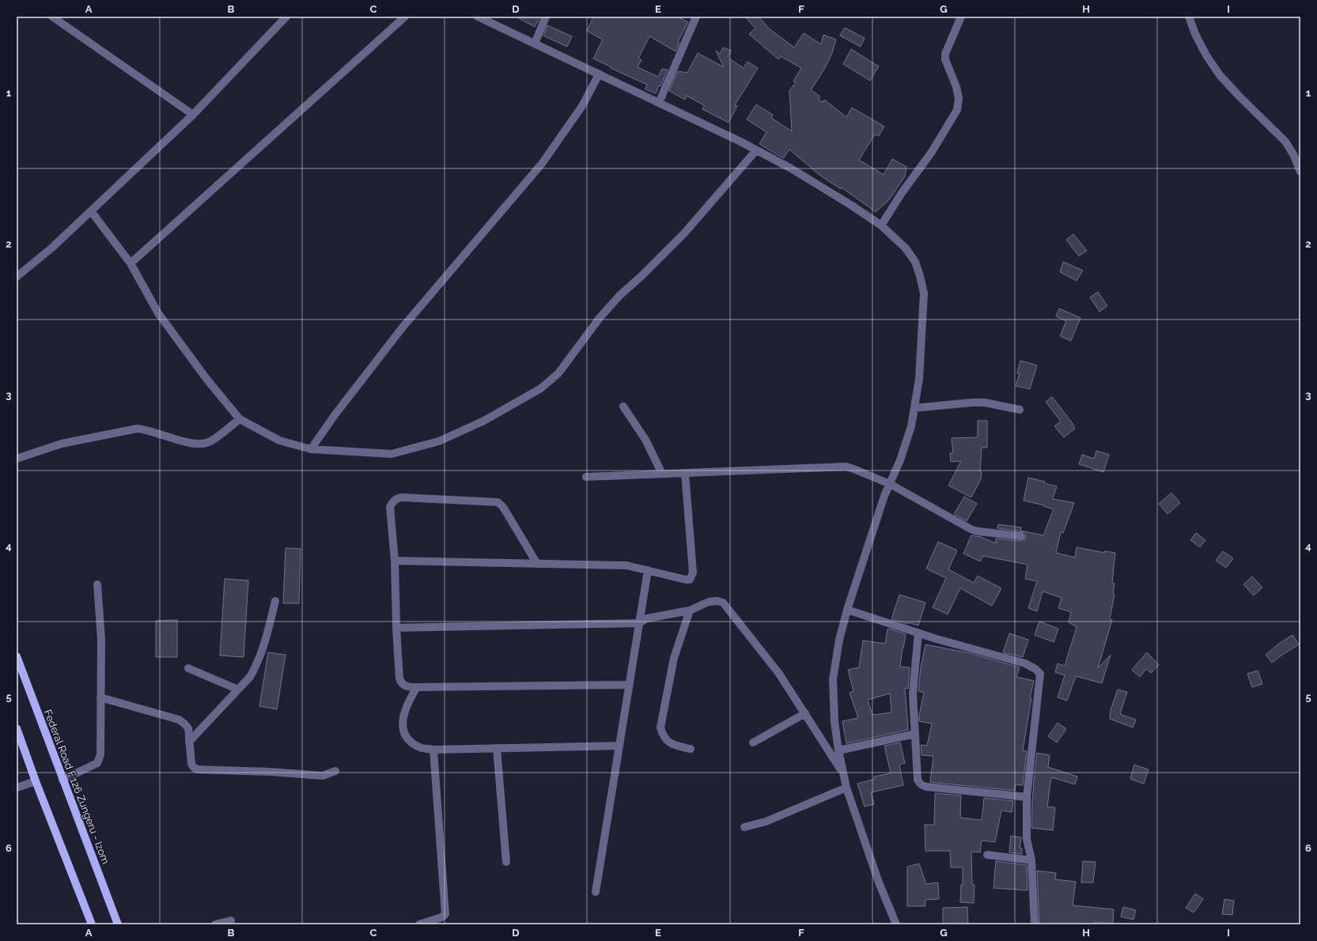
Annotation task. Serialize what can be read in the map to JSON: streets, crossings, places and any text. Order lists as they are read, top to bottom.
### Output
{
  "streets": {
    "main road": ["Federal Road F.126 Zungeru - Izom"]
  },
  "grid": {
    "columns": [
      "A",
      "B",
      "C",
      "D",
      "E",
      "F",
      "G",
      "H",
      "I"
    ],
    "rows": [
      "1",
      "2",
      "3",
      "4",
      "5",
      "6"
    ]
  }
}
